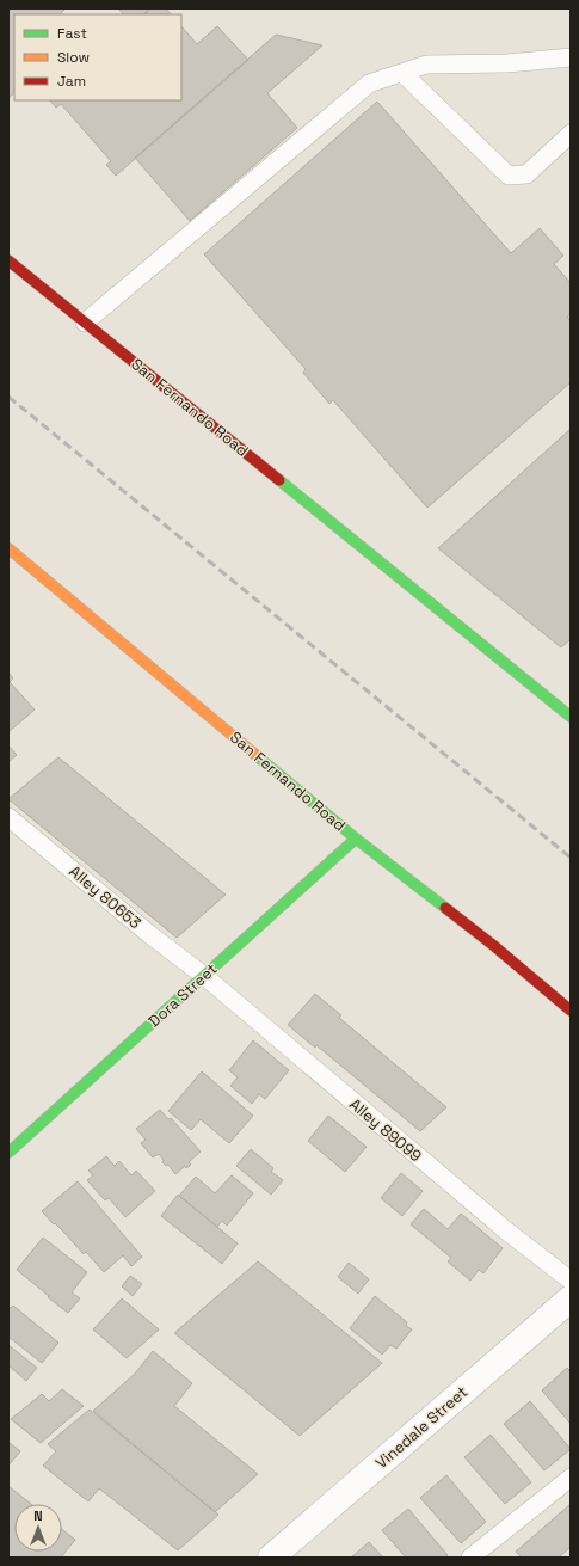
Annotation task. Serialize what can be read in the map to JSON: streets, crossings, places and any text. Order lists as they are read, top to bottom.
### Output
{
  "streets": {
    "street": ["San Fernando Road", "Dora Street", "Vinedale Street"],
    "lane": ["Alley 80653", "Alley 89099"]
  },
  "crossings": [
    ["San Fernando Road", "Dora Street"],
    ["Alley 80653", "Dora Street"],
    ["Alley 80653", "Alley 89099"],
    ["Dora Street", "Alley 89099"]
  ],
  "legend": ["Fast", "Slow", "Jam"],
  "north": "top"
}
